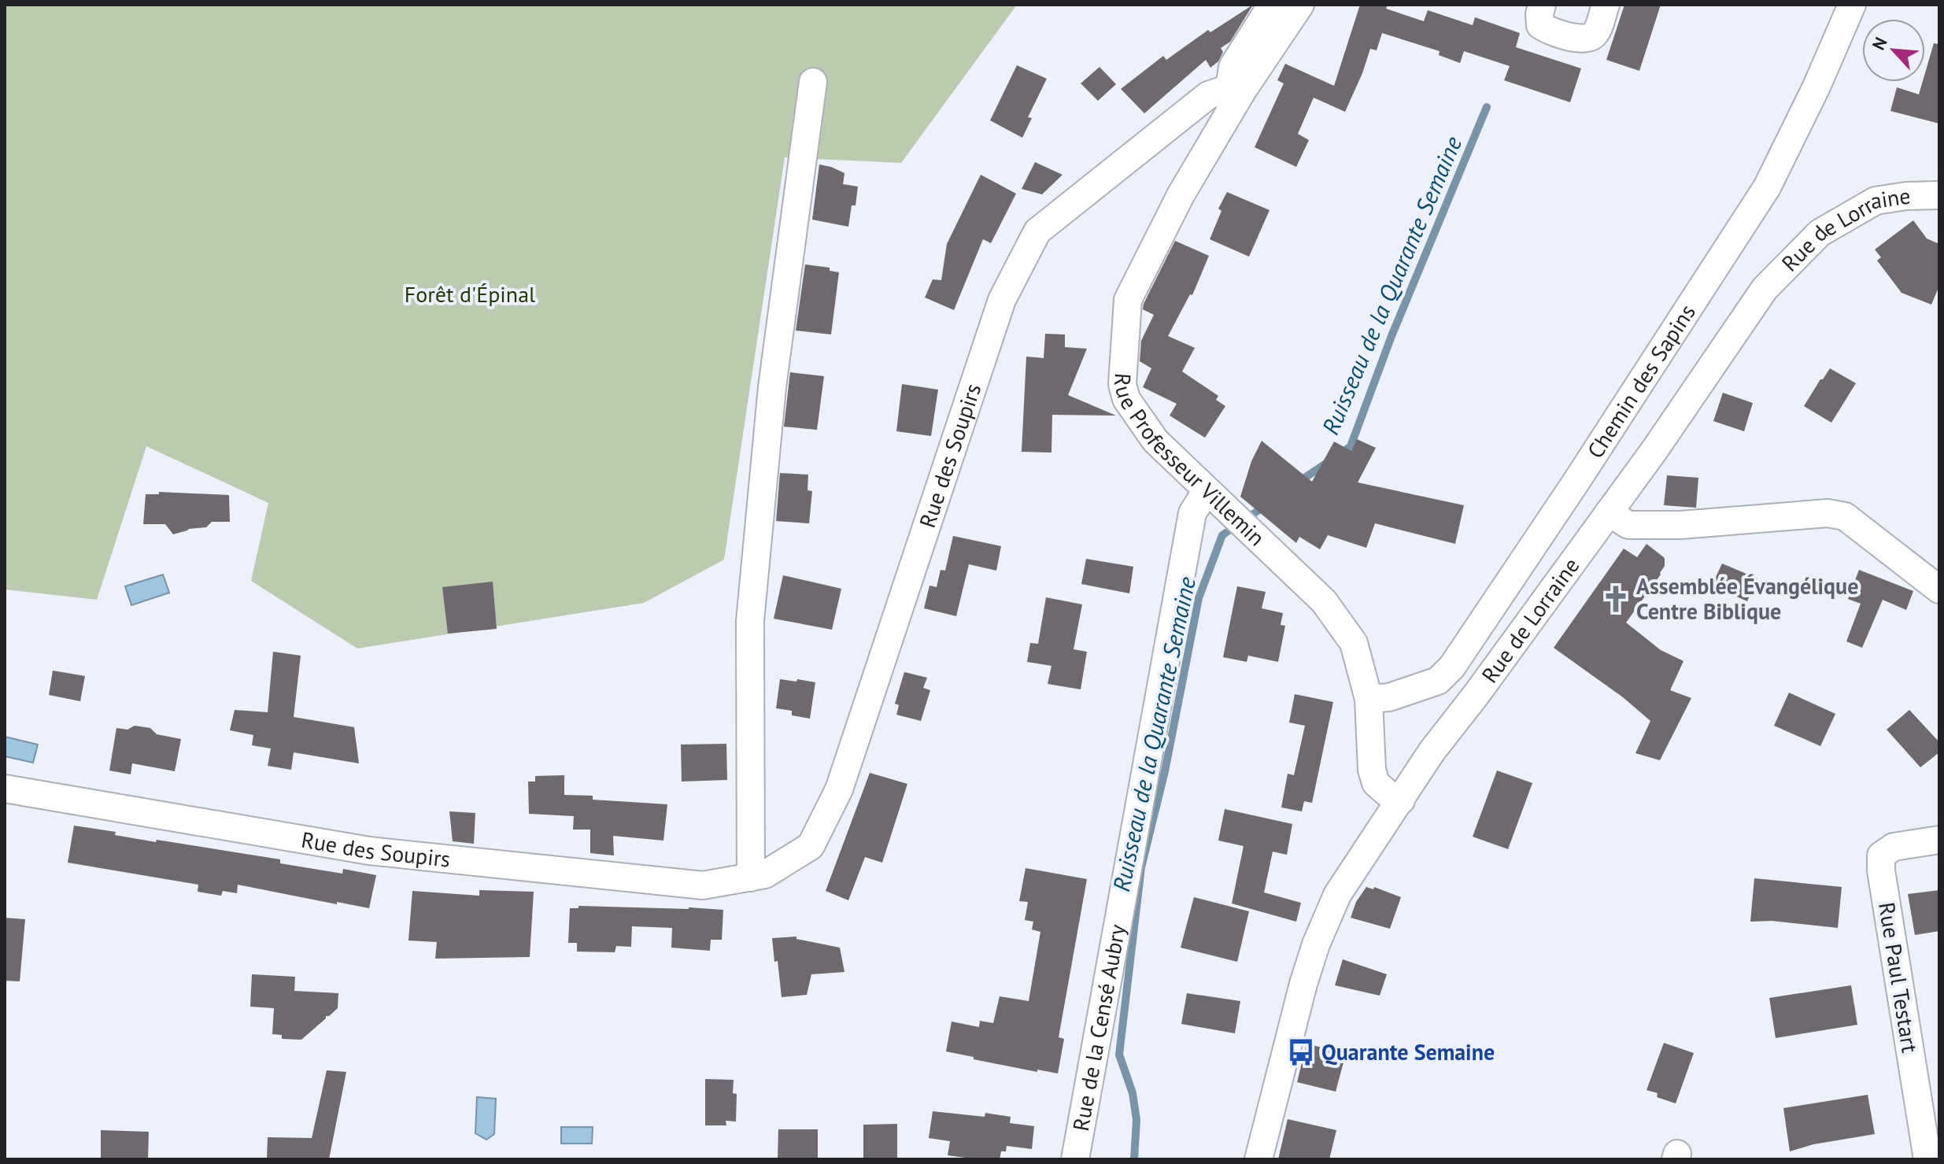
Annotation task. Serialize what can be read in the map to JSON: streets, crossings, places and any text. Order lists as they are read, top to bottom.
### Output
{
  "streets": {
    "street": [
      "Rue de Lorraine",
      "Chemin des Sapins",
      "Rue Professeur Villemin",
      "Rue des Soupirs",
      "Rue Paul Testart",
      "Rue de la Censé Aubry"
    ]
  },
  "crossings": [
    ["Rue de Lorraine", "Rue Professeur Villemin"],
    ["Chemin des Sapins", "Rue Professeur Villemin"],
    ["Rue Professeur Villemin", "Rue des Soupirs"],
    ["Rue Professeur Villemin", "Rue de la Censé Aubry"]
  ],
  "water": ["Ruisseau de la Quarante Semaine"],
  "parks": ["Forêt d'Épinal"],
  "places": {
    "church": ["Assemblée Évangélique Centre Biblique"],
    "bus stop": ["Quarante Semaine"]
  },
  "north": "top left"
}
